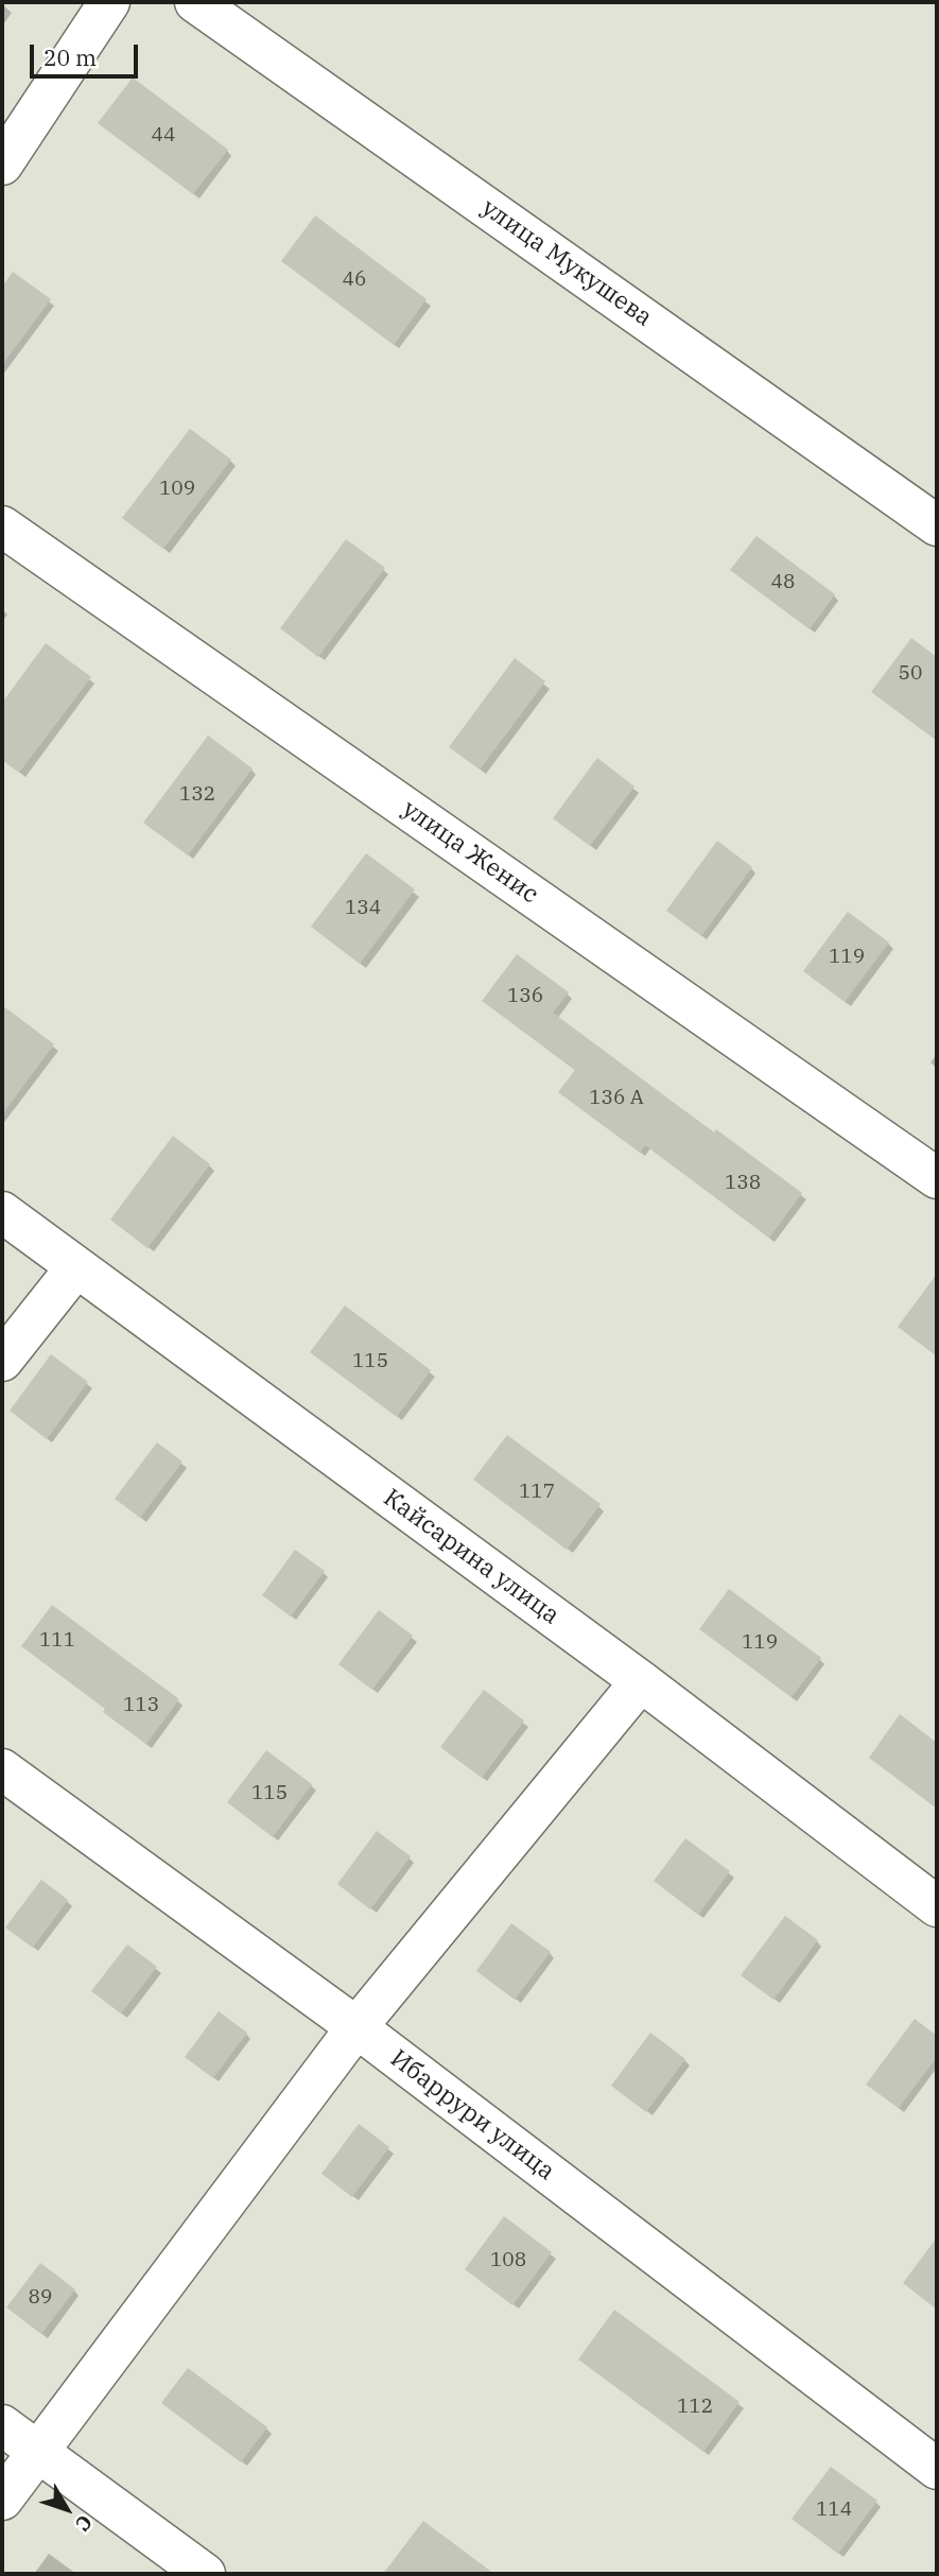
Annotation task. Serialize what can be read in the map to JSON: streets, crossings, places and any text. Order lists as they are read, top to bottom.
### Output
{
  "streets": {
    "street": [
      "улица Мукушева",
      "улица Женис",
      "Кайсарина улица",
      "Ибаррури улица"
    ]
  },
  "house_numbers": [
    "44",
    "46",
    "109",
    "48",
    "50",
    "132",
    "134",
    "119",
    "136",
    "136 А",
    "138",
    "115",
    "117",
    "111",
    "119",
    "113",
    "115",
    "108",
    "89",
    "112",
    "114"
  ],
  "scale_bar": "20 m",
  "north": "bottom right"
}
